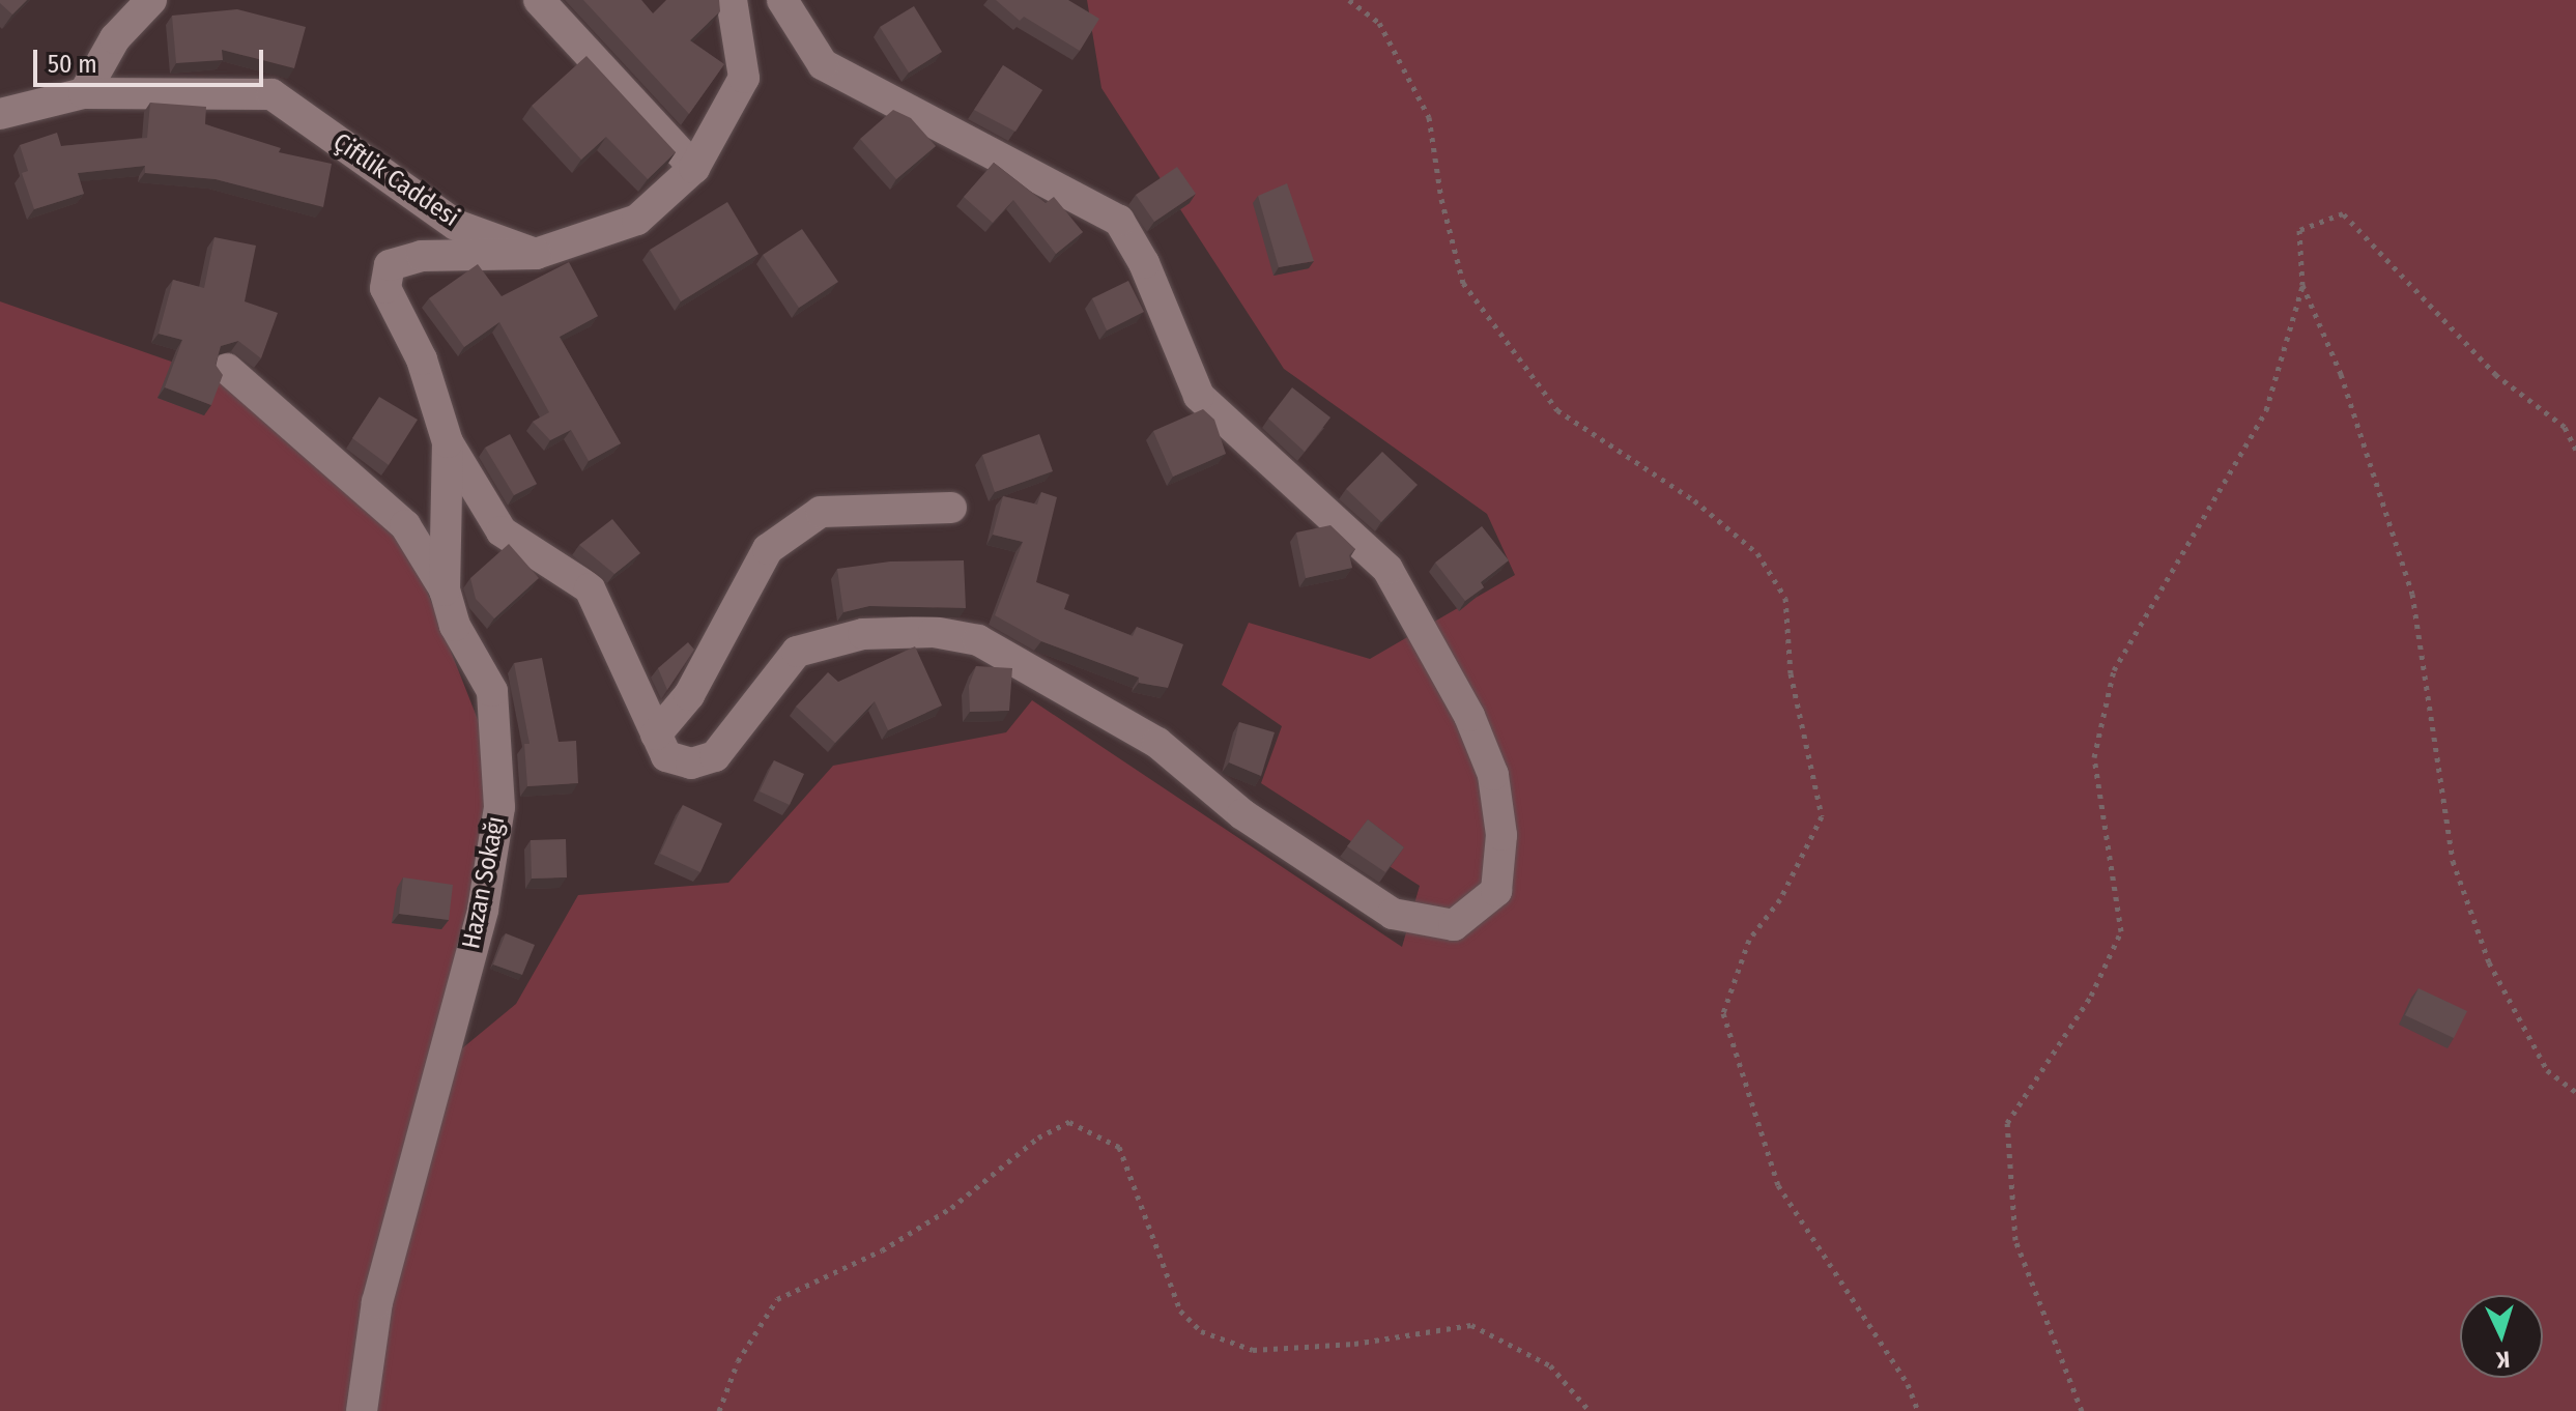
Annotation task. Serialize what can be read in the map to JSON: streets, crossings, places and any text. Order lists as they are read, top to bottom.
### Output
{
  "streets": {
    "street": ["Çiftlik Caddesi", "Hazan Sokağı"]
  },
  "crossings": [
    ["Çiftlik Caddesi", "Hazan Sokağı"]
  ],
  "scale_bar": "50 m",
  "north": "bottom"
}
